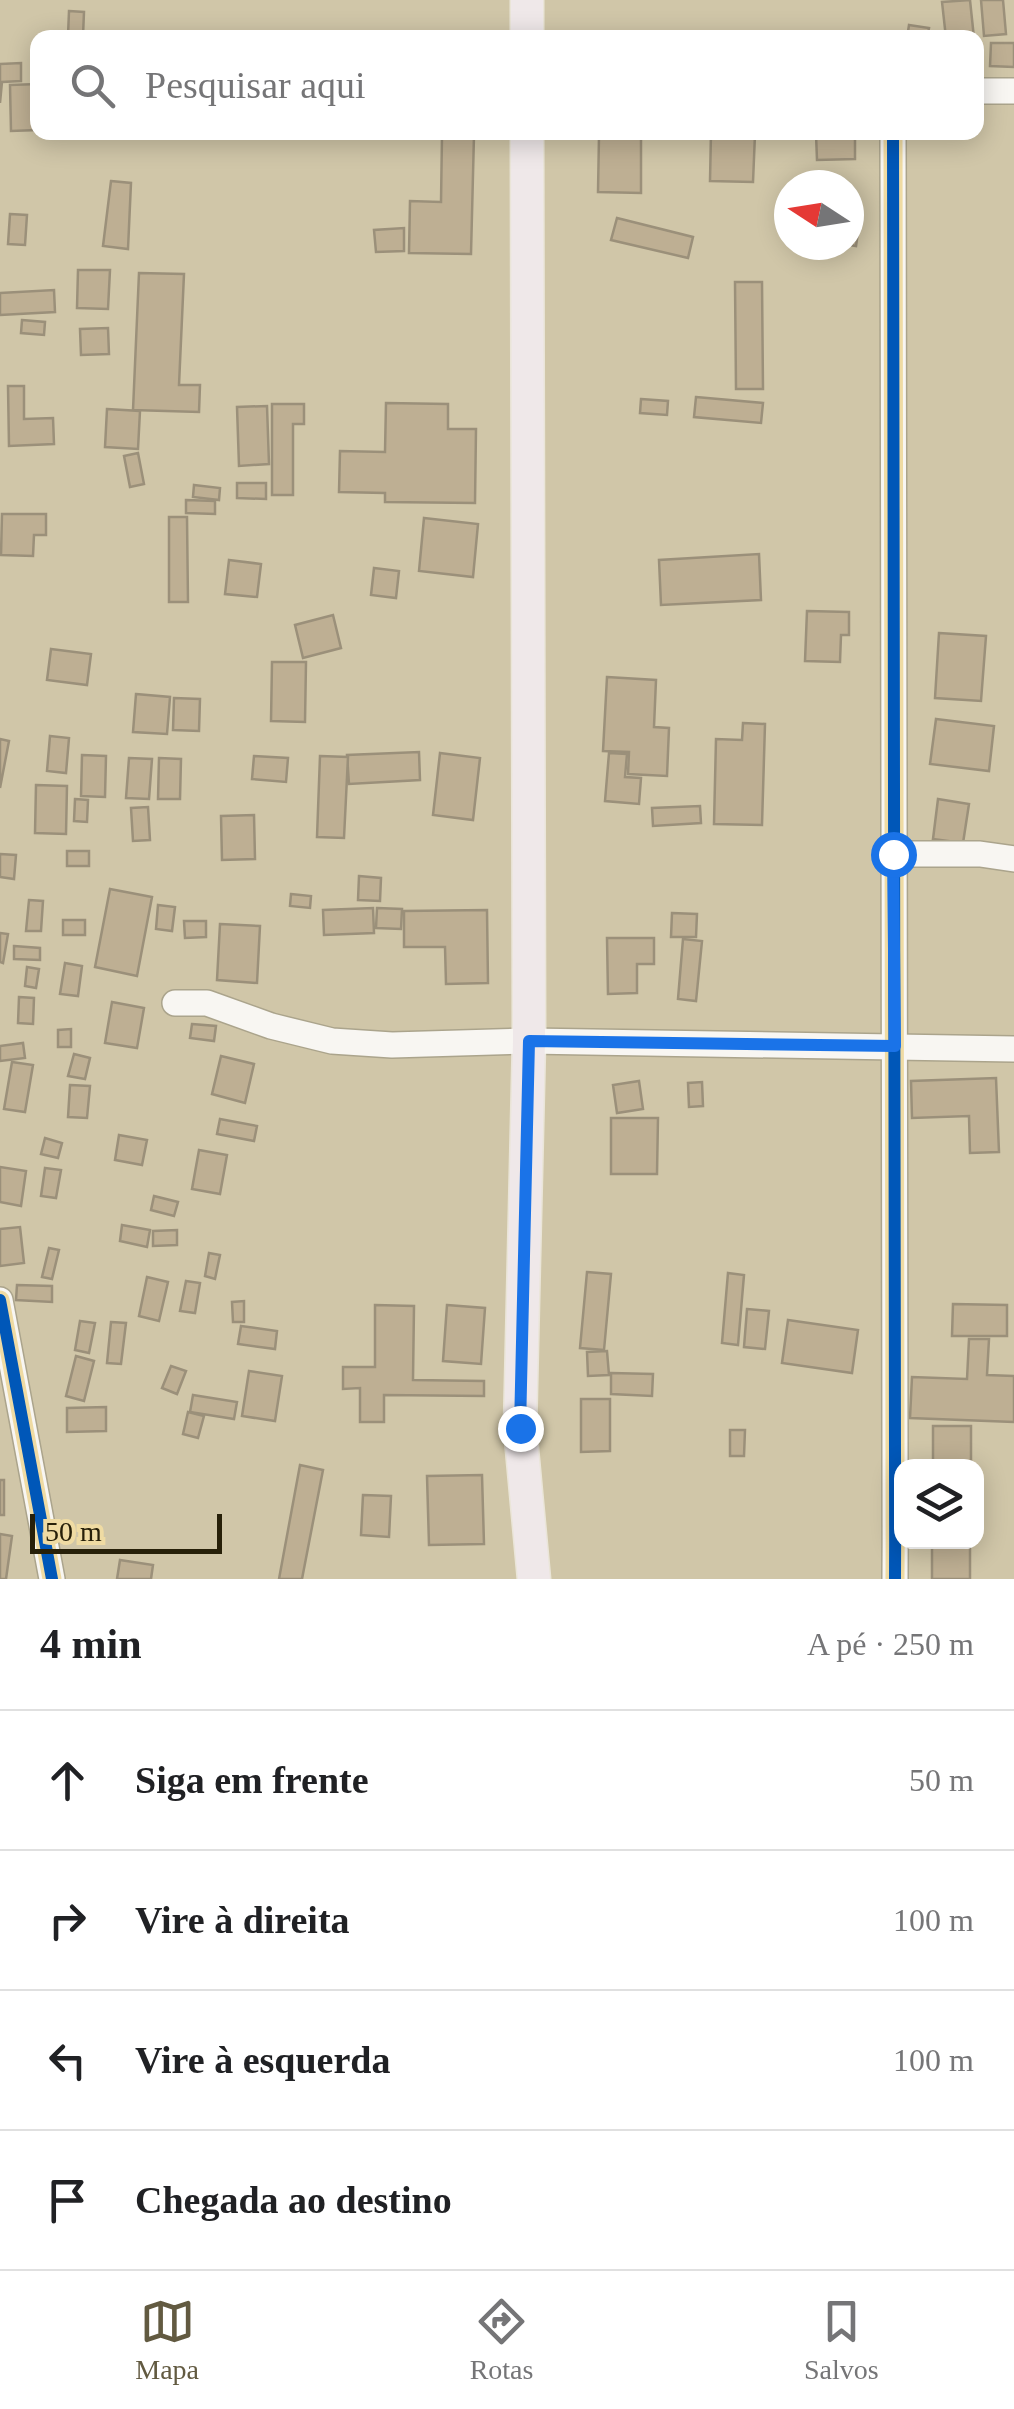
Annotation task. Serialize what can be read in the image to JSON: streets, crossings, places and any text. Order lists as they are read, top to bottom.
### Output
{
  "scale_bar": "50 m",
  "north": "left",
  "page": {
    "search": "Pesquisar aqui",
    "scale": "50 m",
    "heading": ["4 min", "A pé · 250 m"],
    "list": [
      ["Siga em frente", "50 m"],
      ["Vire à direita", "100 m"],
      ["Vire à esquerda", "100 m"],
      "Chegada ao destino"
    ],
    "nav": ["Mapa", "Rotas", "Salvos"]
  }
}
